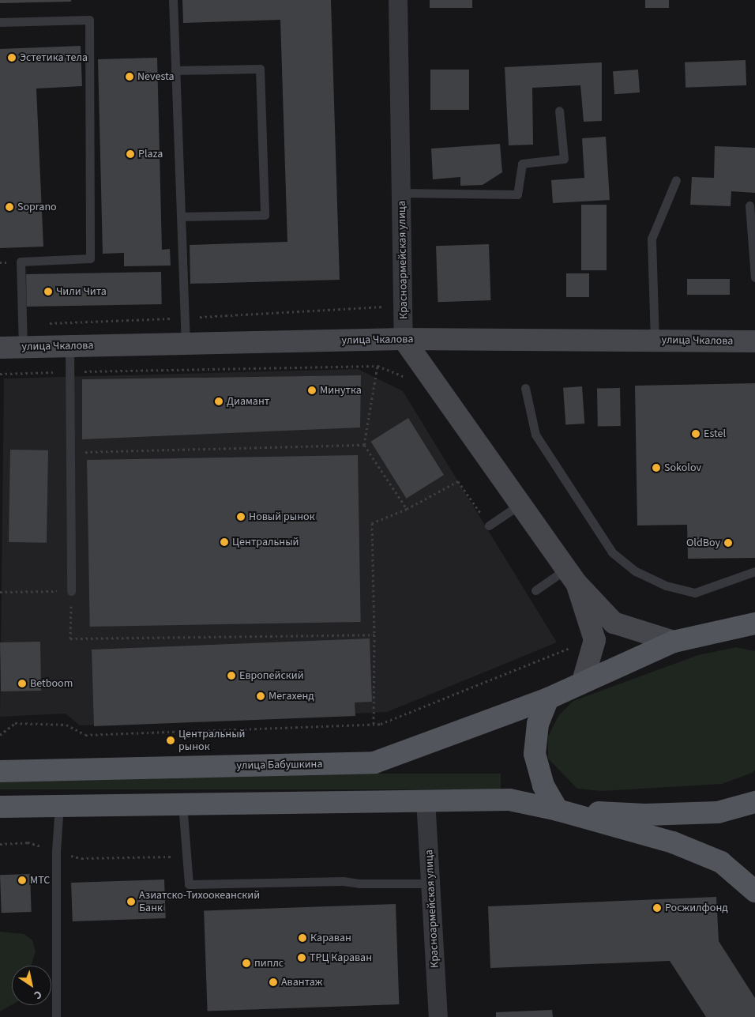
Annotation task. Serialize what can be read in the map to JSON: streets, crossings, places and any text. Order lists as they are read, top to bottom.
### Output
{
  "streets": {
    "main road": ["улица Чкалова", "улица Бабушкина"],
    "street": ["Красноармейская улица"]
  },
  "crossings": [
    ["Красноармейская улица", "улица Чкалова"]
  ],
  "places": [
    "Эстетика тела",
    "Nevesta",
    "Plaza",
    "Soprano",
    "Чили Чита",
    "Минутка",
    "Диамант",
    "Estel",
    "Sokolov",
    "Новый рынок",
    "Центральный",
    "OldBoy",
    "Европейский",
    "Betboom",
    "Мегахенд",
    "Центральный рынок",
    "МТС",
    "Азиатско-Тихоокеанский Банк",
    "Росжилфонд",
    "Караван",
    "ТРЦ Караван",
    "пиплс",
    "Авантаж"
  ],
  "north": "bottom right"
}
